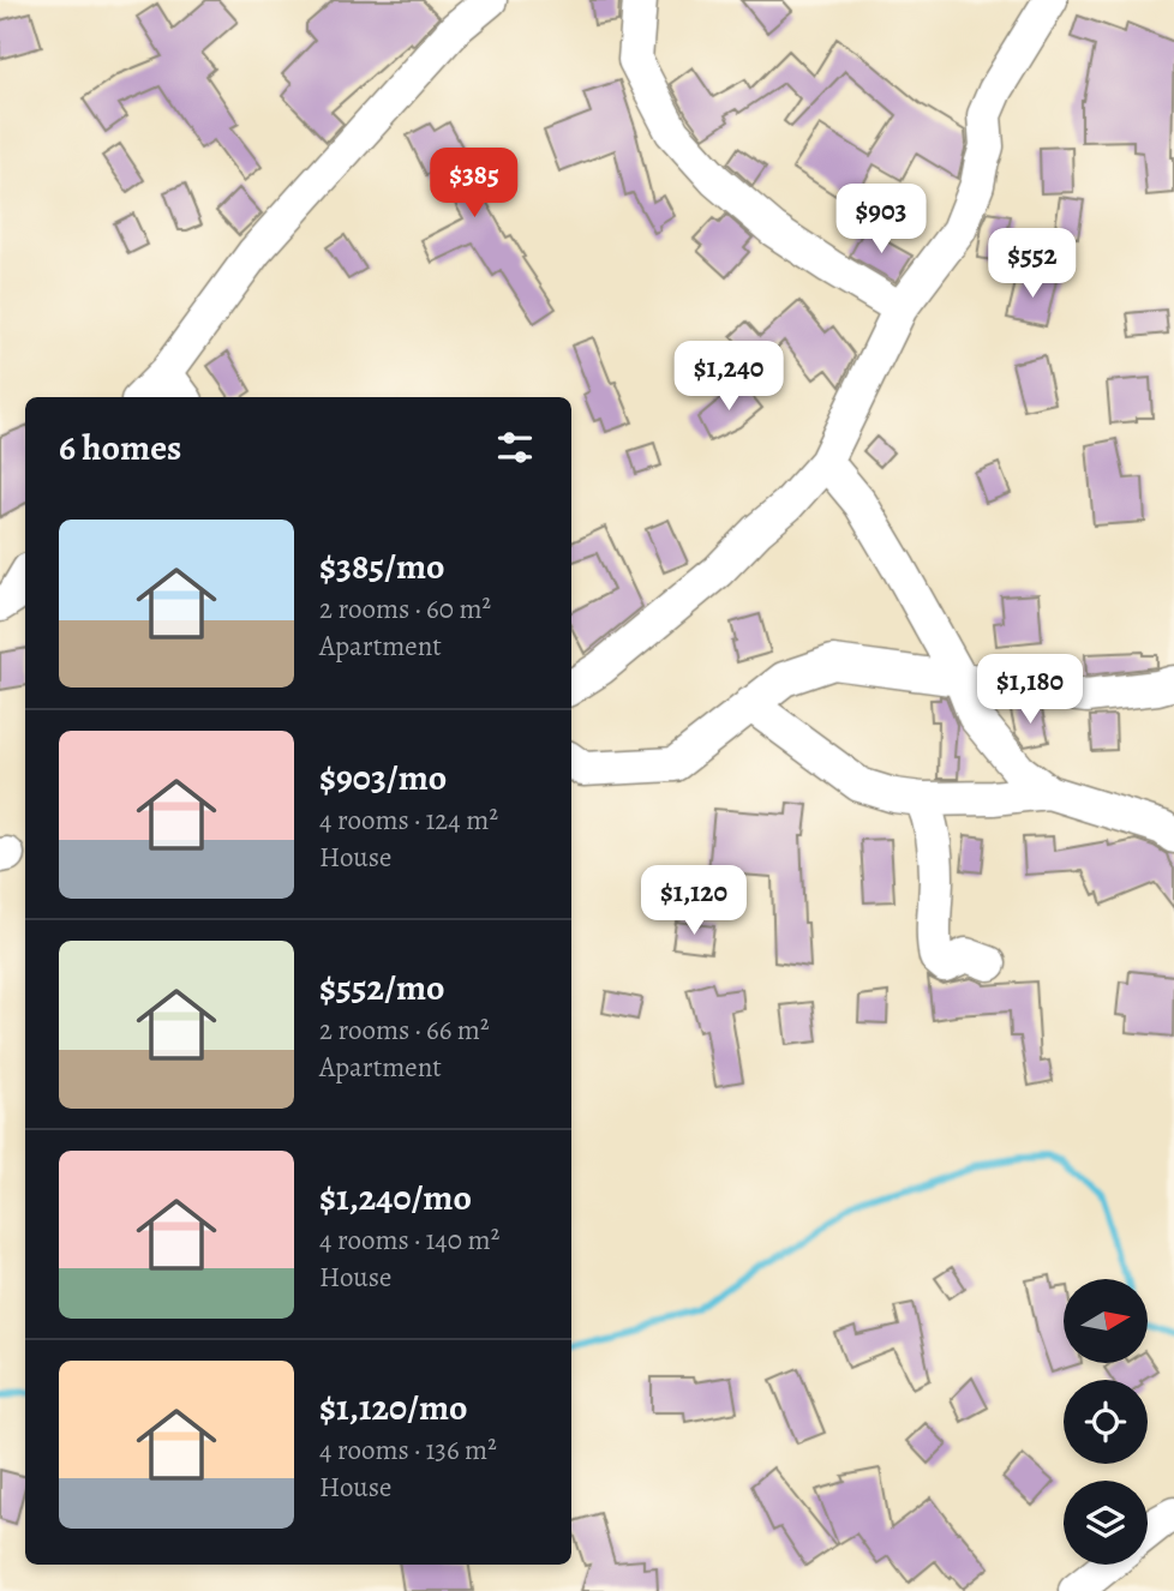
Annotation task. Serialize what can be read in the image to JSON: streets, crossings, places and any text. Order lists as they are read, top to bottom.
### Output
{
  "north": "right",
  "page": {
    "price": [
      "$385",
      "$903",
      "$552",
      "$1,240",
      "$1,180",
      "$1,120"
    ],
    "heading": "6 homes",
    "list": [
      {
        "name": "$385/mo",
        "note": "2 rooms · 60 m² · Apartment"
      },
      {
        "name": "$903/mo",
        "note": "4 rooms · 124 m² · House"
      },
      {
        "name": "$552/mo",
        "note": "2 rooms · 66 m² · Apartment"
      },
      {
        "name": "$1,240/mo",
        "note": "4 rooms · 140 m² · House"
      },
      {
        "name": "$1,120/mo",
        "note": "4 rooms · 136 m² · House"
      }
    ]
  }
}
